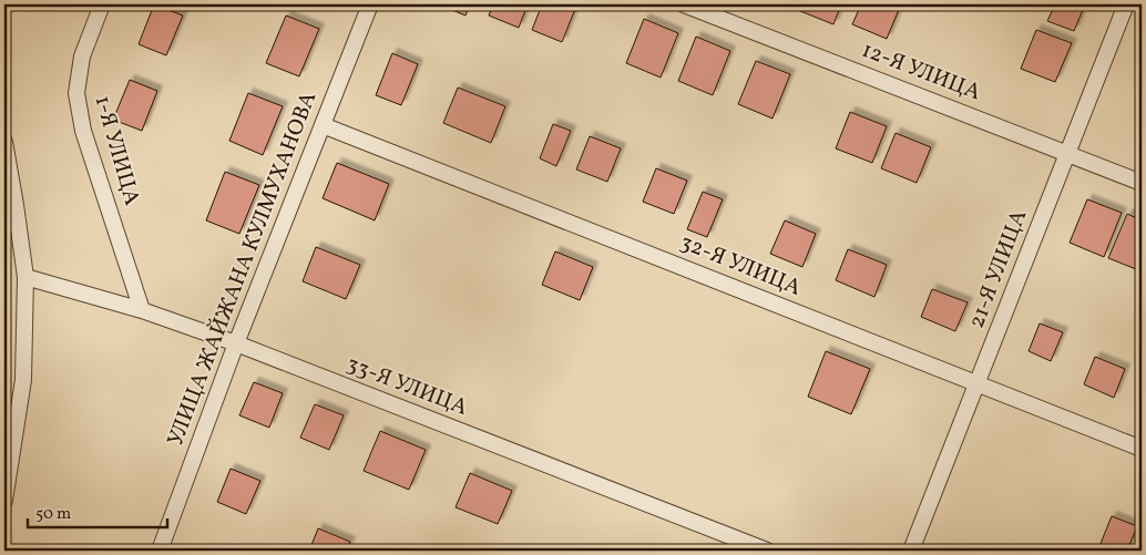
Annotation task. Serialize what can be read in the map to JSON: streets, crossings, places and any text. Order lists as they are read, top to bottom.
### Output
{
  "streets": {
    "street": [
      "12-Я УЛИЦА",
      "1-Я УЛИЦА",
      "32-Я УЛИЦА",
      "УЛИЦА ЖАЙЖАНА КУЛМУХАНОВА",
      "21-Я УЛИЦА",
      "33-Я УЛИЦА"
    ]
  },
  "crossings": [
    ["12-Я УЛИЦА", "21-Я УЛИЦА"],
    ["1-Я УЛИЦА", "33-Я УЛИЦА"],
    ["32-Я УЛИЦА", "УЛИЦА ЖАЙЖАНА КУЛМУХАНОВА"],
    ["32-Я УЛИЦА", "21-Я УЛИЦА"],
    ["УЛИЦА ЖАЙЖАНА КУЛМУХАНОВА", "33-Я УЛИЦА"]
  ],
  "scale_bar": "50 m"
}
